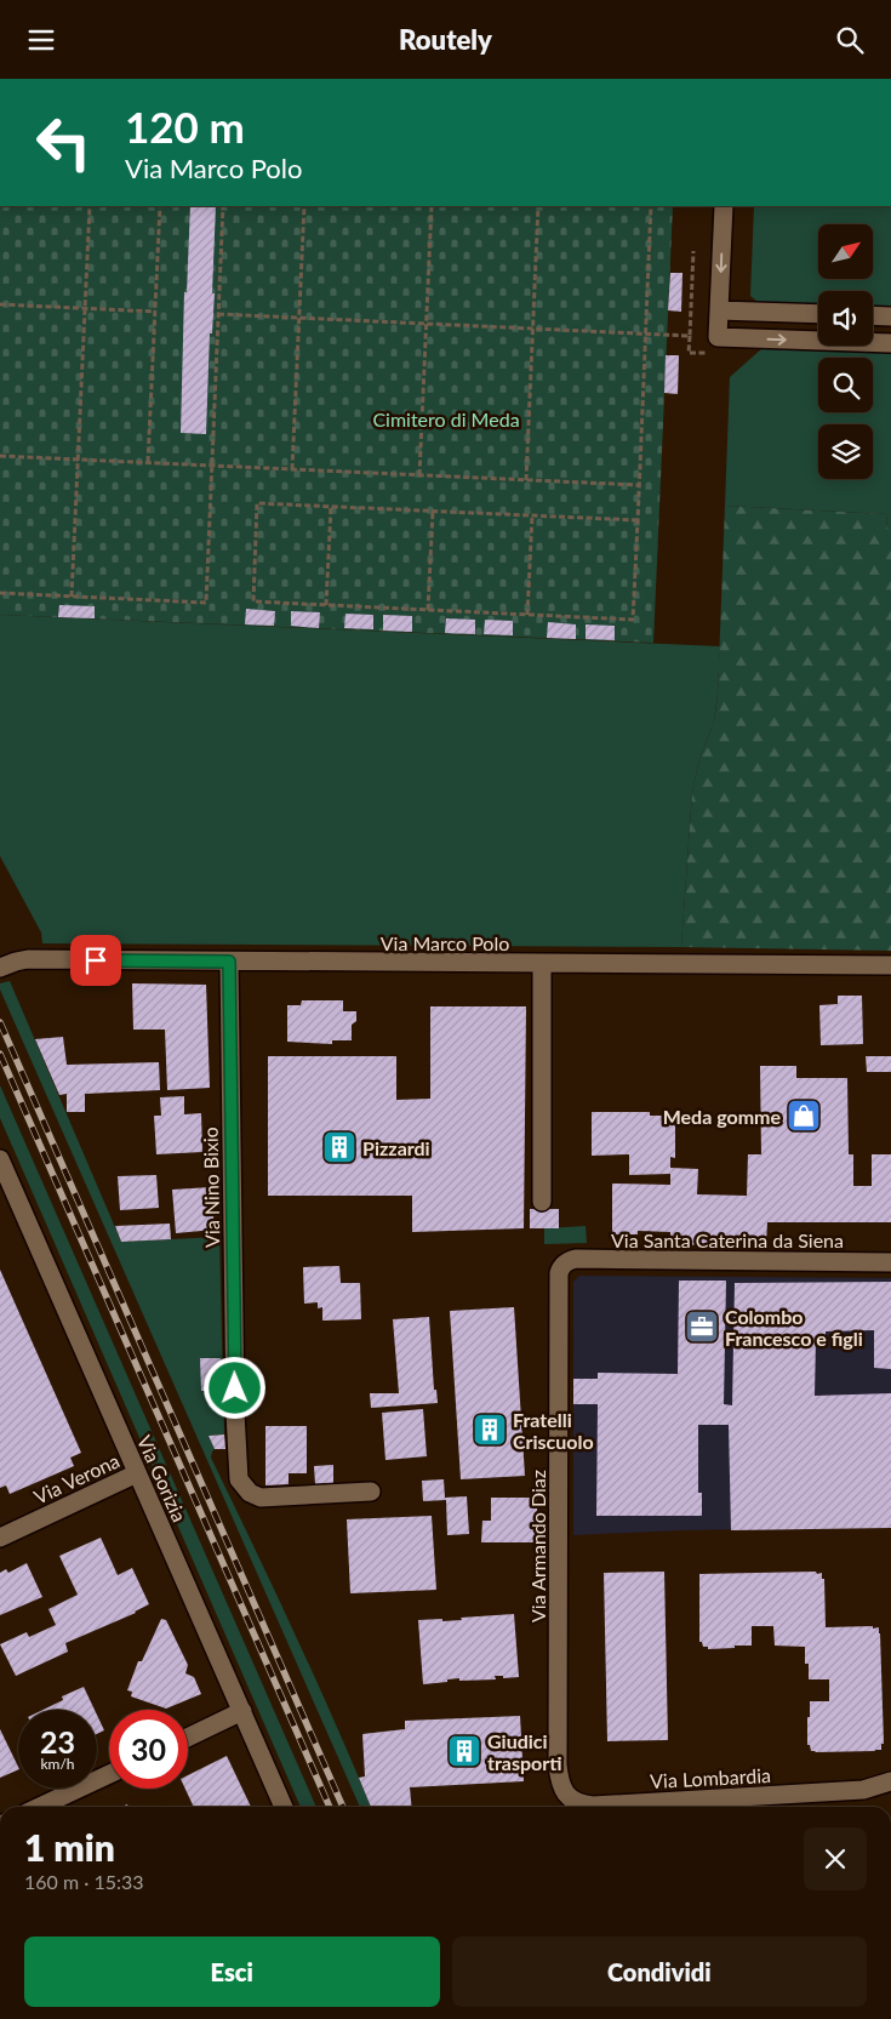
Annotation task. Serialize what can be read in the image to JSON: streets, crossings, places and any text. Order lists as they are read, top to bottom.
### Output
{
  "streets": {
    "street": [
      "Via Marco Polo",
      "Via Nino Bixio",
      "Via Santa Caterina da Siena",
      "Via Verona",
      "Via Gorizia",
      "Via Armando Diaz",
      "Via Lombardia"
    ]
  },
  "crossings": [
    ["Via Marco Polo", "Via Nino Bixio"],
    ["Via Santa Caterina da Siena", "Via Armando Diaz"],
    ["Via Verona", "Via Gorizia"],
    ["Via Armando Diaz", "Via Lombardia"]
  ],
  "parks": ["Cimitero di Meda"],
  "places": {
    "shop": ["Meda gomme"],
    "building": ["Pizzardi", "Fratelli Criscuolo", "Giudici trasporti"],
    "office": ["Colombo Francesco e figli"]
  },
  "north": "top right",
  "page": {
    "header": "Routely",
    "turn": ["120 m", "Via Marco Polo"],
    "speed": "23 km/h",
    "limit": "30",
    "heading": ["1 min", "160 m · 15:33"],
    "buttons": ["Esci", "Condividi"]
  }
}
